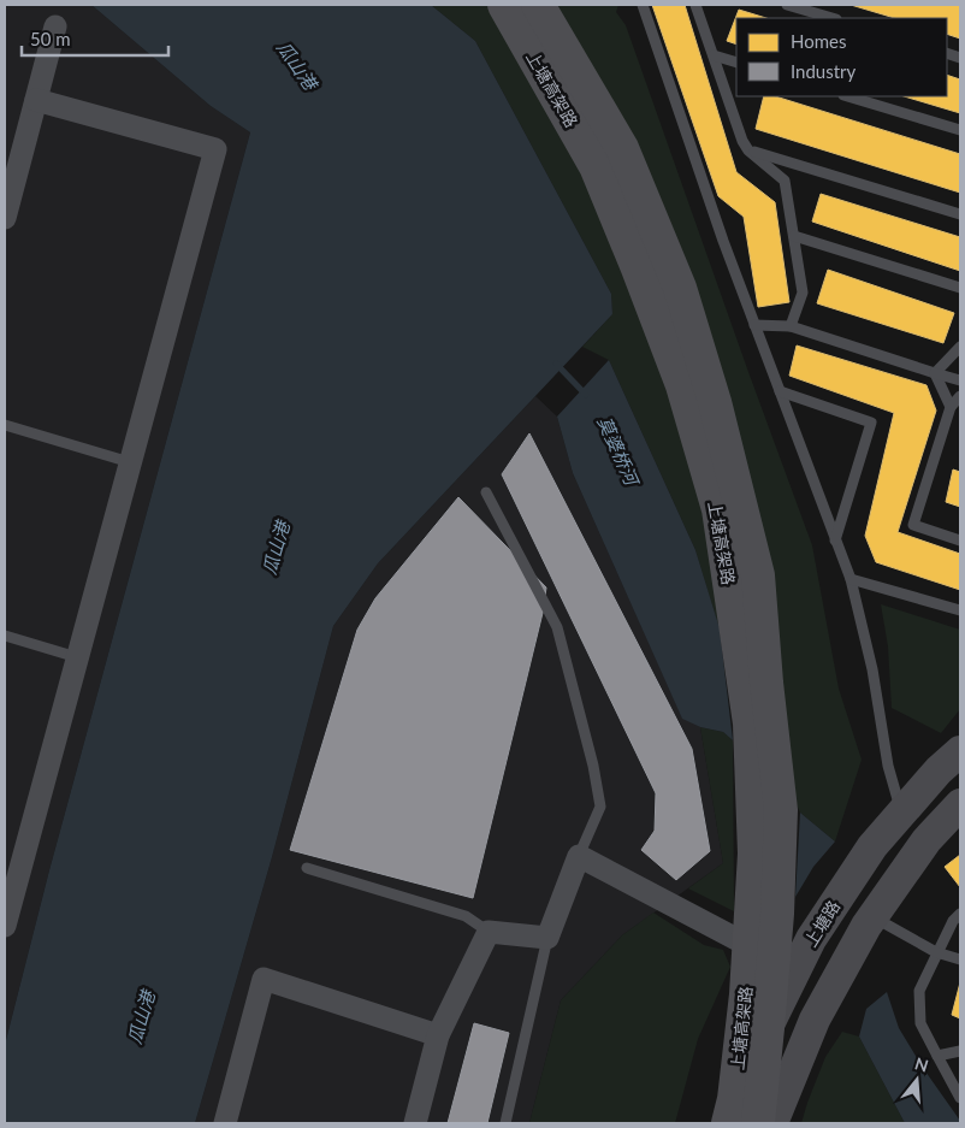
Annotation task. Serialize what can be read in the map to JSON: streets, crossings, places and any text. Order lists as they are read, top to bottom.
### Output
{
  "streets": {
    "highway": ["上塘高架路"],
    "main road": ["上塘路"]
  },
  "crossings": [
    ["上塘高架路", "上塘路"]
  ],
  "water": ["瓜山港", "莫婆桥河"],
  "legend": ["Homes", "Industry"],
  "scale_bar": "50 m",
  "north": "top"
}
